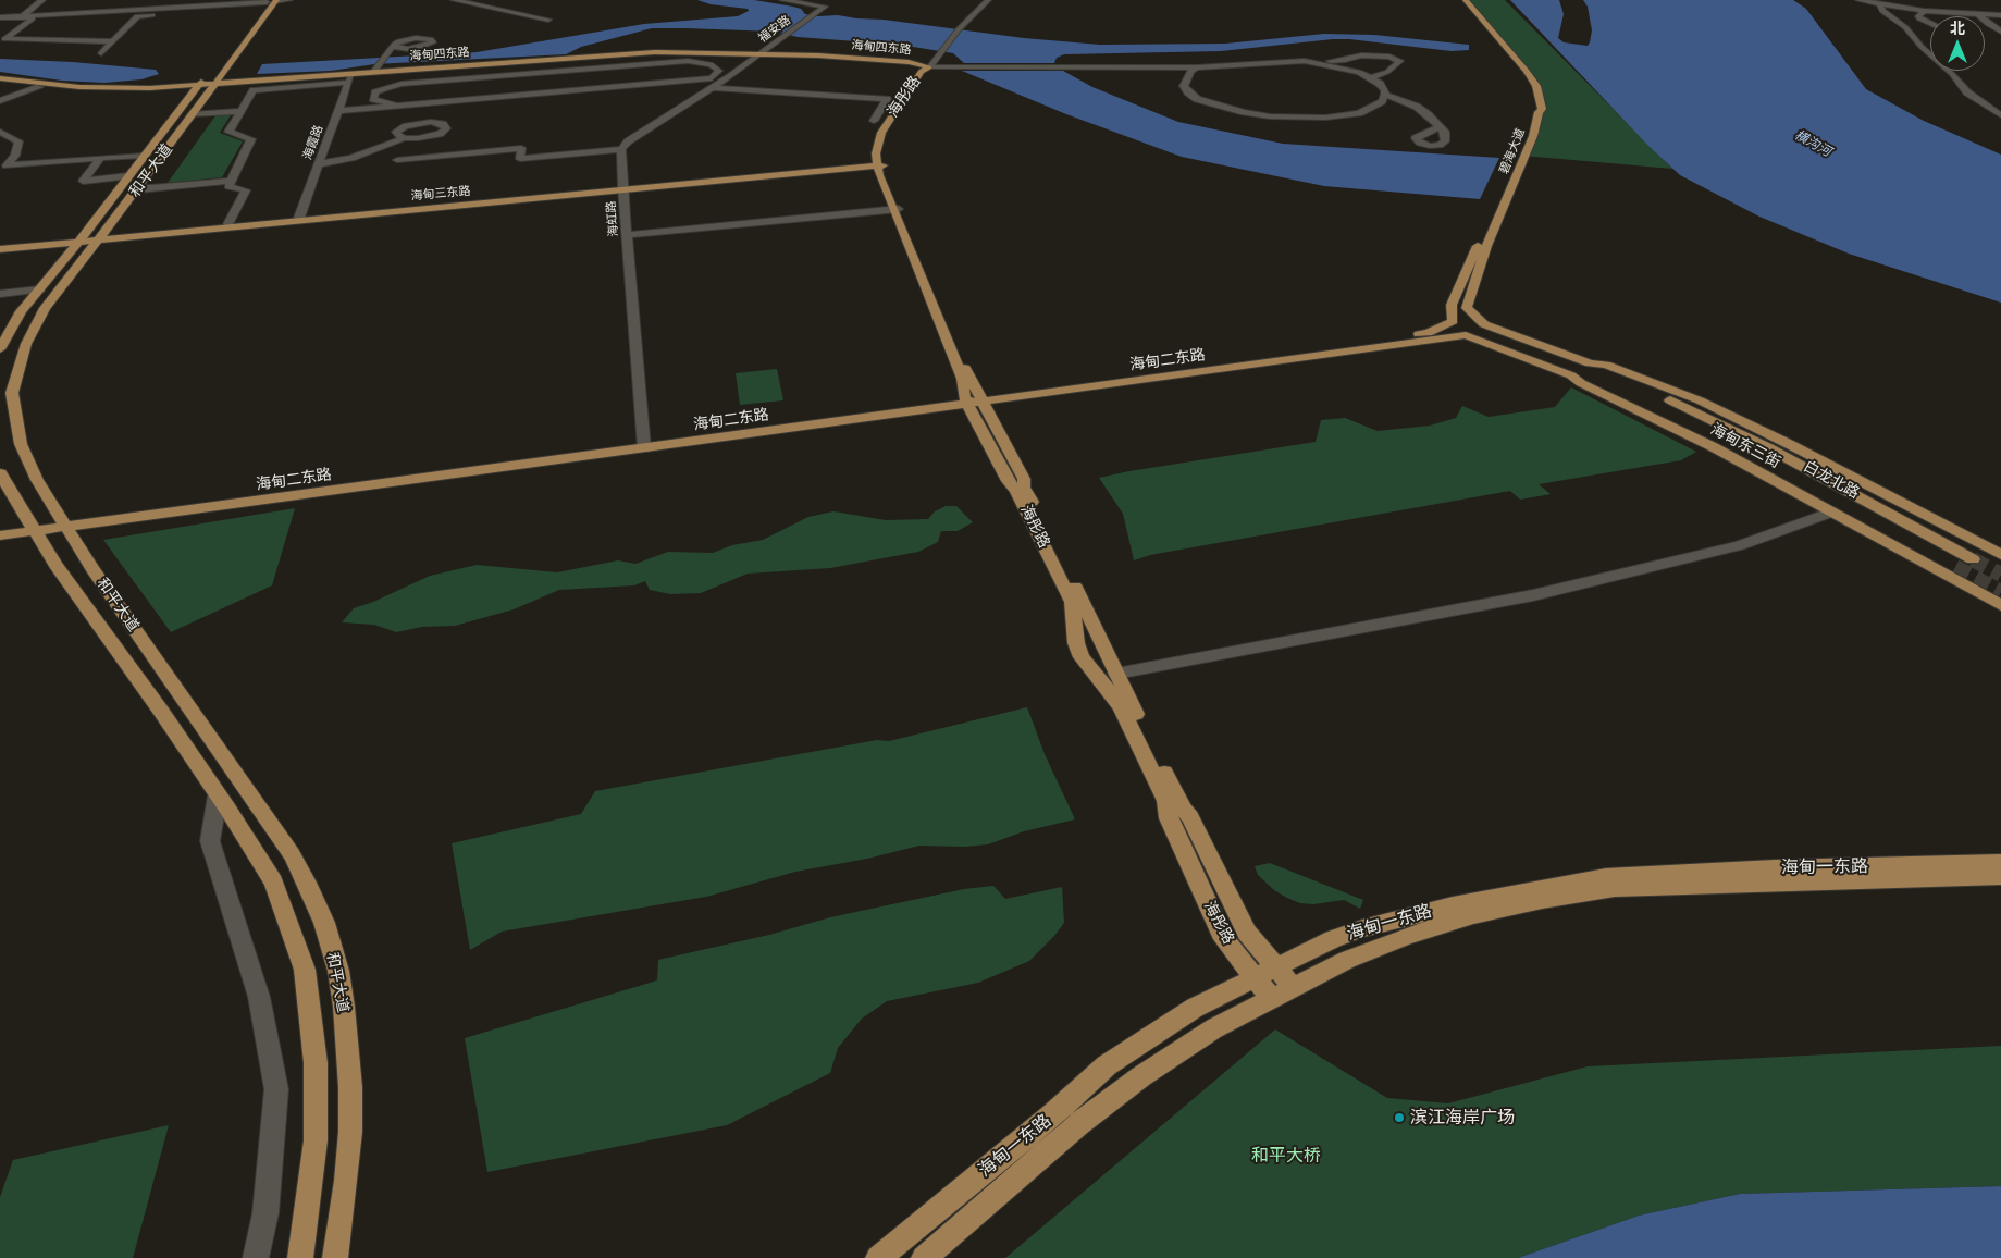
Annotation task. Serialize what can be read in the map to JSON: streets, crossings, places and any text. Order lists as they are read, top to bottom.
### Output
{
  "streets": {
    "main road": [
      "海甸四东路",
      "海彤路",
      "碧海大道",
      "和平大道",
      "海甸三东路",
      "海甸二东路",
      "海甸东三街",
      "白龙北路",
      "海甸一东路"
    ],
    "street": ["福安路", "海霞路", "海虹路"]
  },
  "crossings": [
    ["福安路", "海甸四东路"],
    ["海甸四东路", "海彤路"],
    ["海甸四东路", "海霞路"],
    ["海甸四东路", "和平大道"],
    ["海彤路", "海甸三东路"],
    ["海彤路", "海甸二东路"],
    ["海彤路", "海甸一东路"],
    ["碧海大道", "海甸二东路"],
    ["碧海大道", "海甸东三街"],
    ["和平大道", "海甸三东路"],
    ["和平大道", "海甸二东路"],
    ["海甸三东路", "海虹路"],
    ["海虹路", "海甸二东路"],
    ["海甸二东路", "海甸东三街"],
    ["海甸东三街", "白龙北路"]
  ],
  "water": ["横沟河"],
  "parks": ["和平大桥"],
  "places": ["滨江海岸广场"],
  "north": "top"
}
